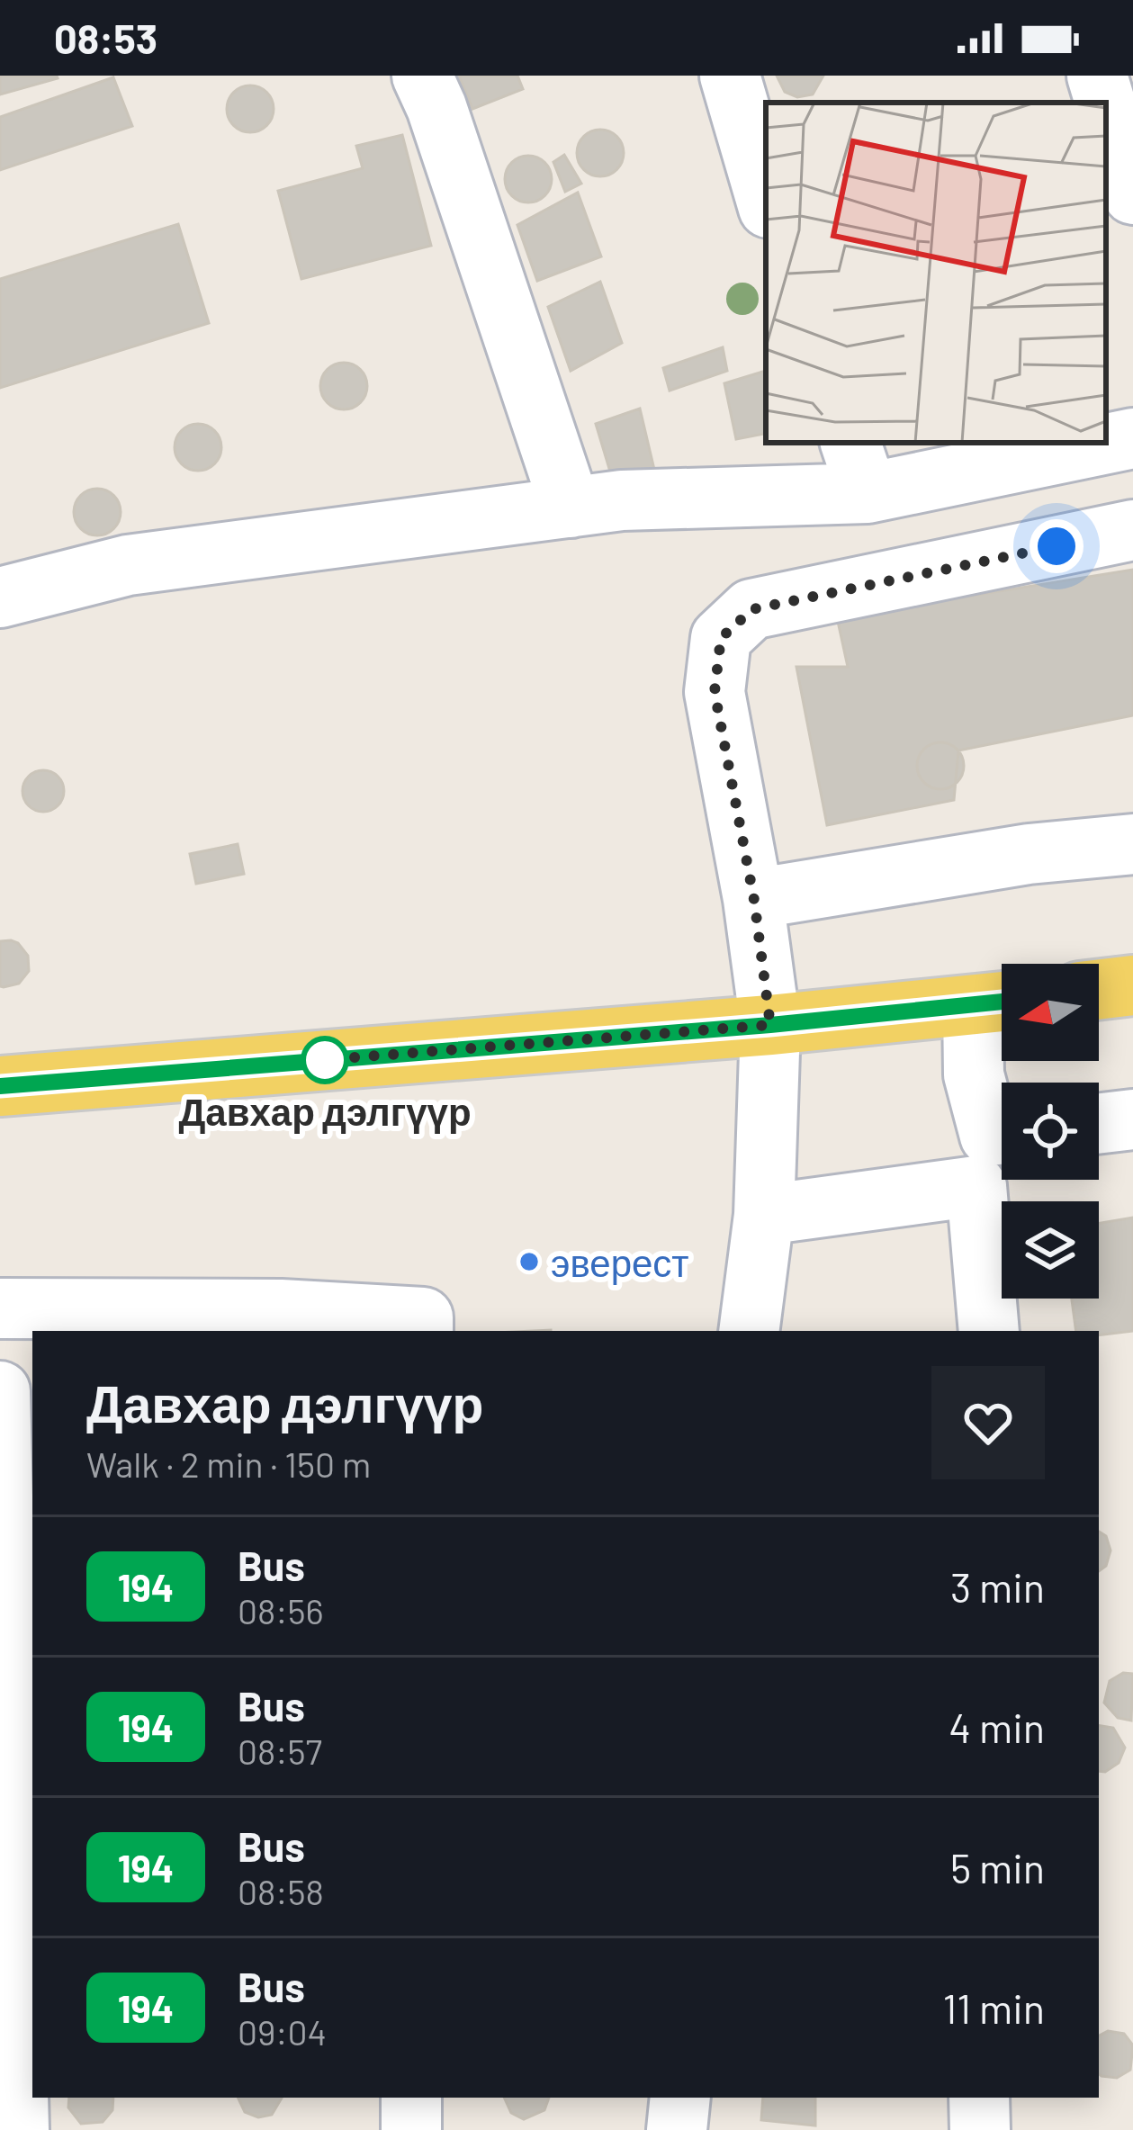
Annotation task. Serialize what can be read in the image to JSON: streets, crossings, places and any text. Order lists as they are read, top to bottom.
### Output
{
  "places": ["Давхар дэлгүүр", "эверест"],
  "lines": ["bus line 194"],
  "north": "left",
  "page": {
    "status": "08:53",
    "heading": ["Давхар дэлгүүр", "Walk · 2 min · 150 m"],
    "list": [
      {
        "mark": "194",
        "name": "Bus",
        "note": "08:56",
        "value": "3 min"
      },
      {
        "mark": "194",
        "name": "Bus",
        "note": "08:57",
        "value": "4 min"
      },
      {
        "mark": "194",
        "name": "Bus",
        "note": "08:58",
        "value": "5 min"
      },
      {
        "mark": "194",
        "name": "Bus",
        "note": "09:04",
        "value": "11 min"
      }
    ]
  }
}
